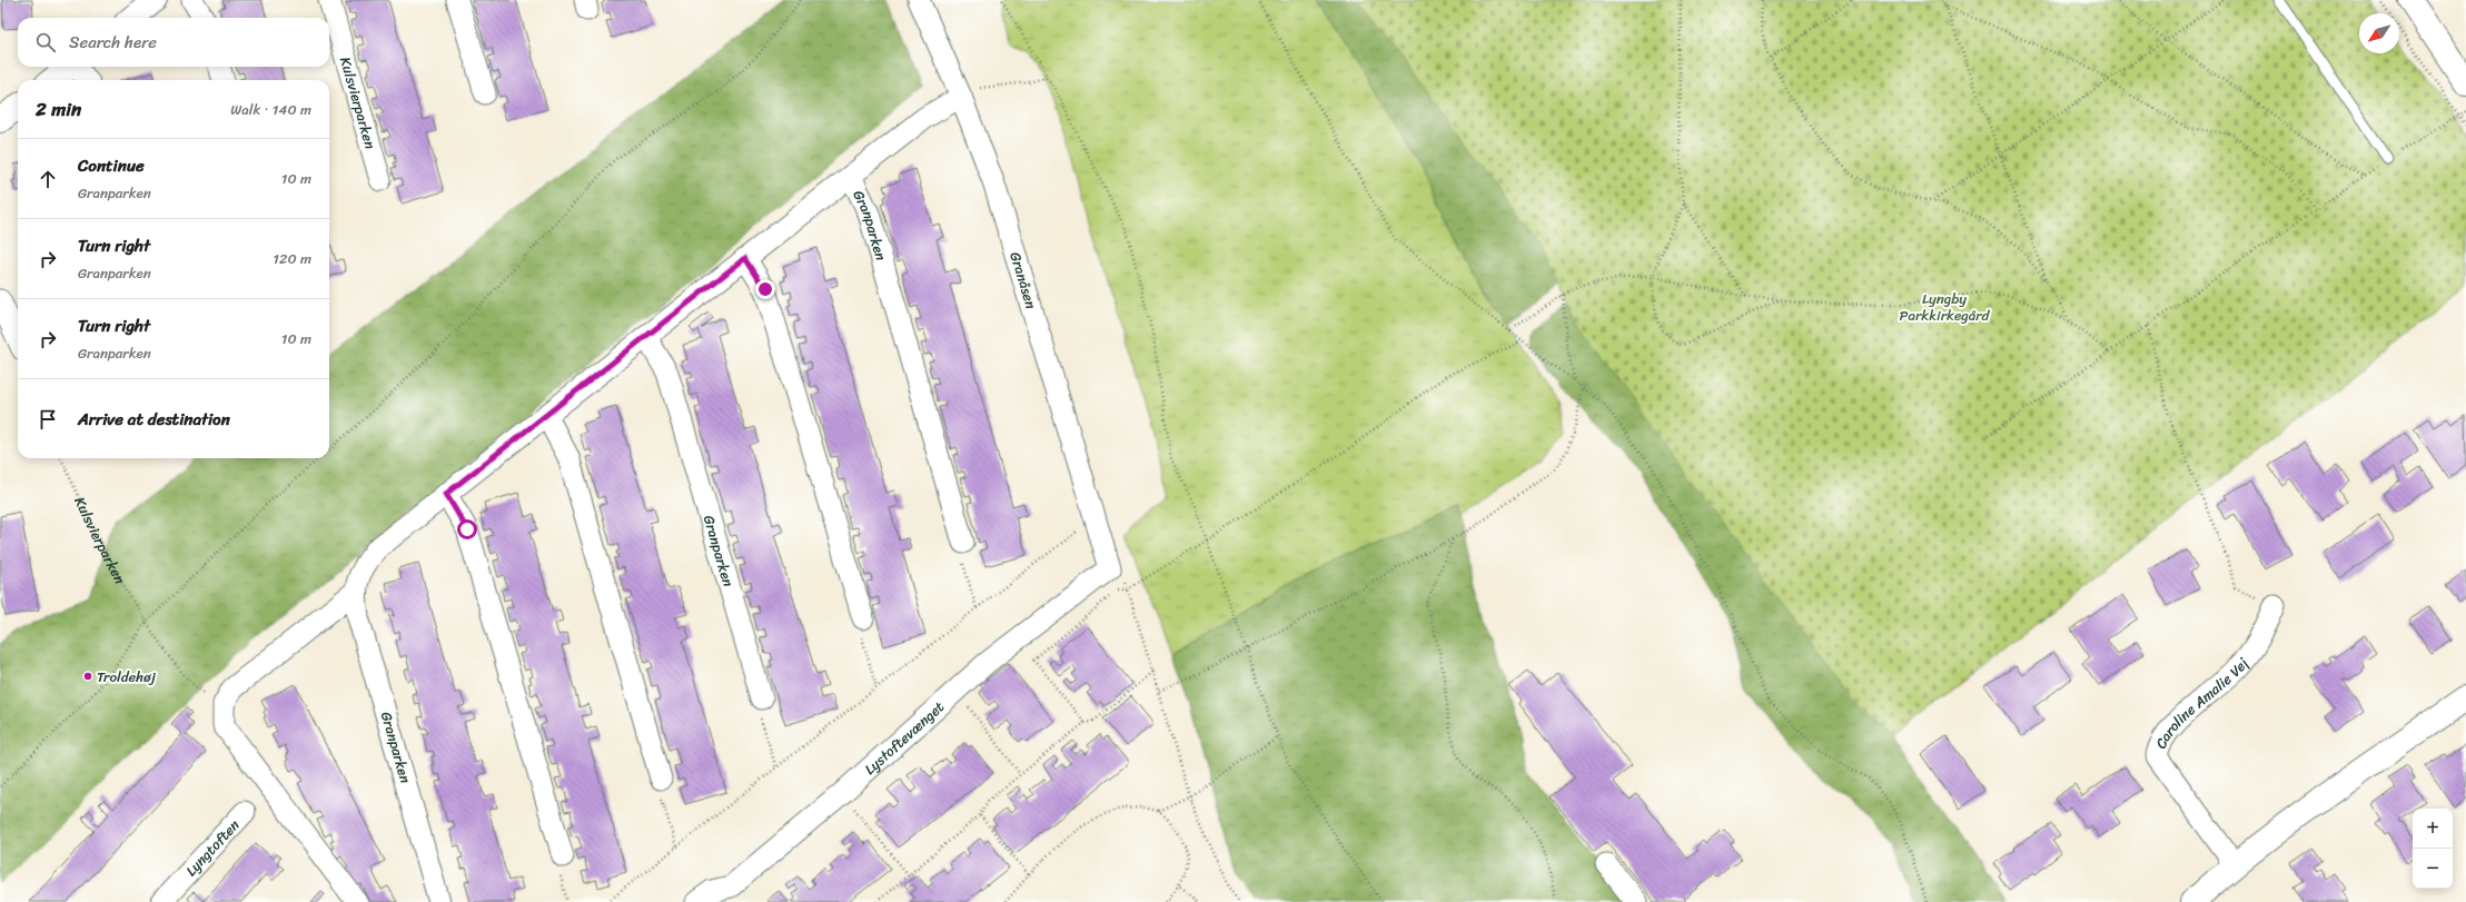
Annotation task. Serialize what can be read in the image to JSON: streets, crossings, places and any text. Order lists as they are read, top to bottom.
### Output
{
  "streets": {
    "street": [
      "Kulsvierparken",
      "Granparken",
      "Granåsen",
      "Caroline Amalie Vej",
      "Lystoftevænget",
      "Lyngtoften"
    ]
  },
  "crossings": [
    ["Granparken", "Granåsen"],
    ["Granåsen", "Lystoftevænget"]
  ],
  "parks": ["Lyngby Parkkirkegård"],
  "places": ["Troldehøj"],
  "north": "bottom left",
  "page": {
    "search": "Search here",
    "heading": ["2 min", "Walk · 140 m"],
    "list": [
      ["Continue", "Granparken", "10 m"],
      ["Turn right", "Granparken", "120 m"],
      ["Turn right", "Granparken", "10 m"],
      "Arrive at destination"
    ],
    "map_buttons": ["+", "−"]
  }
}
